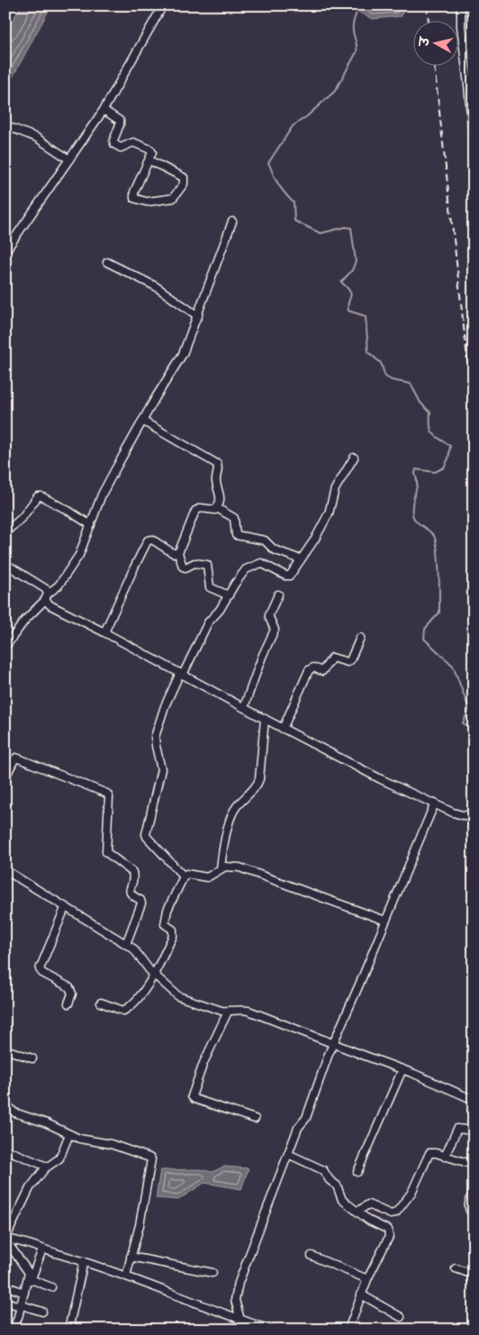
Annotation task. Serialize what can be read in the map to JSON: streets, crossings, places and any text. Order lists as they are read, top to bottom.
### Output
{
  "north": "left"
}
